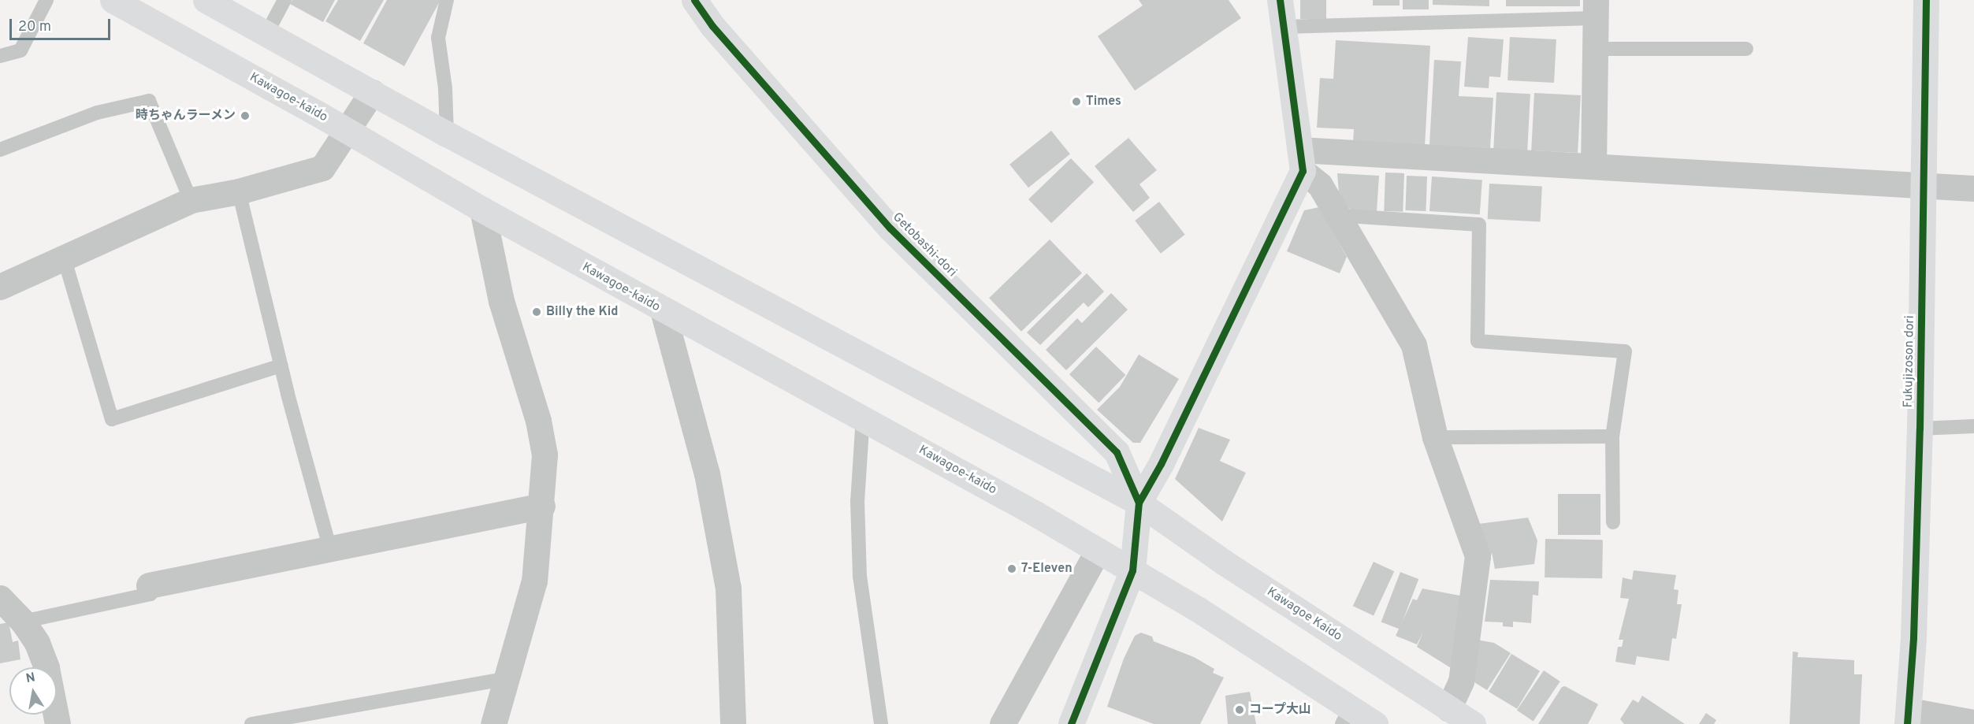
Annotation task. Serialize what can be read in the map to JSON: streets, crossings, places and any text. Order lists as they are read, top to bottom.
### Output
{
  "streets": {
    "main road": [
      "Kawagoe-kaido",
      "Getobashi-dori",
      "Fukujizoson dori",
      "Kawagoe Kaido"
    ]
  },
  "crossings": [
    ["Getobashi-dori", "Kawagoe Kaido"]
  ],
  "places": [
    "Times",
    "時ちゃんラーメン",
    "Billy the Kid",
    "7-Eleven",
    "コープ大山"
  ],
  "scale_bar": "20 m",
  "north": "top"
}
